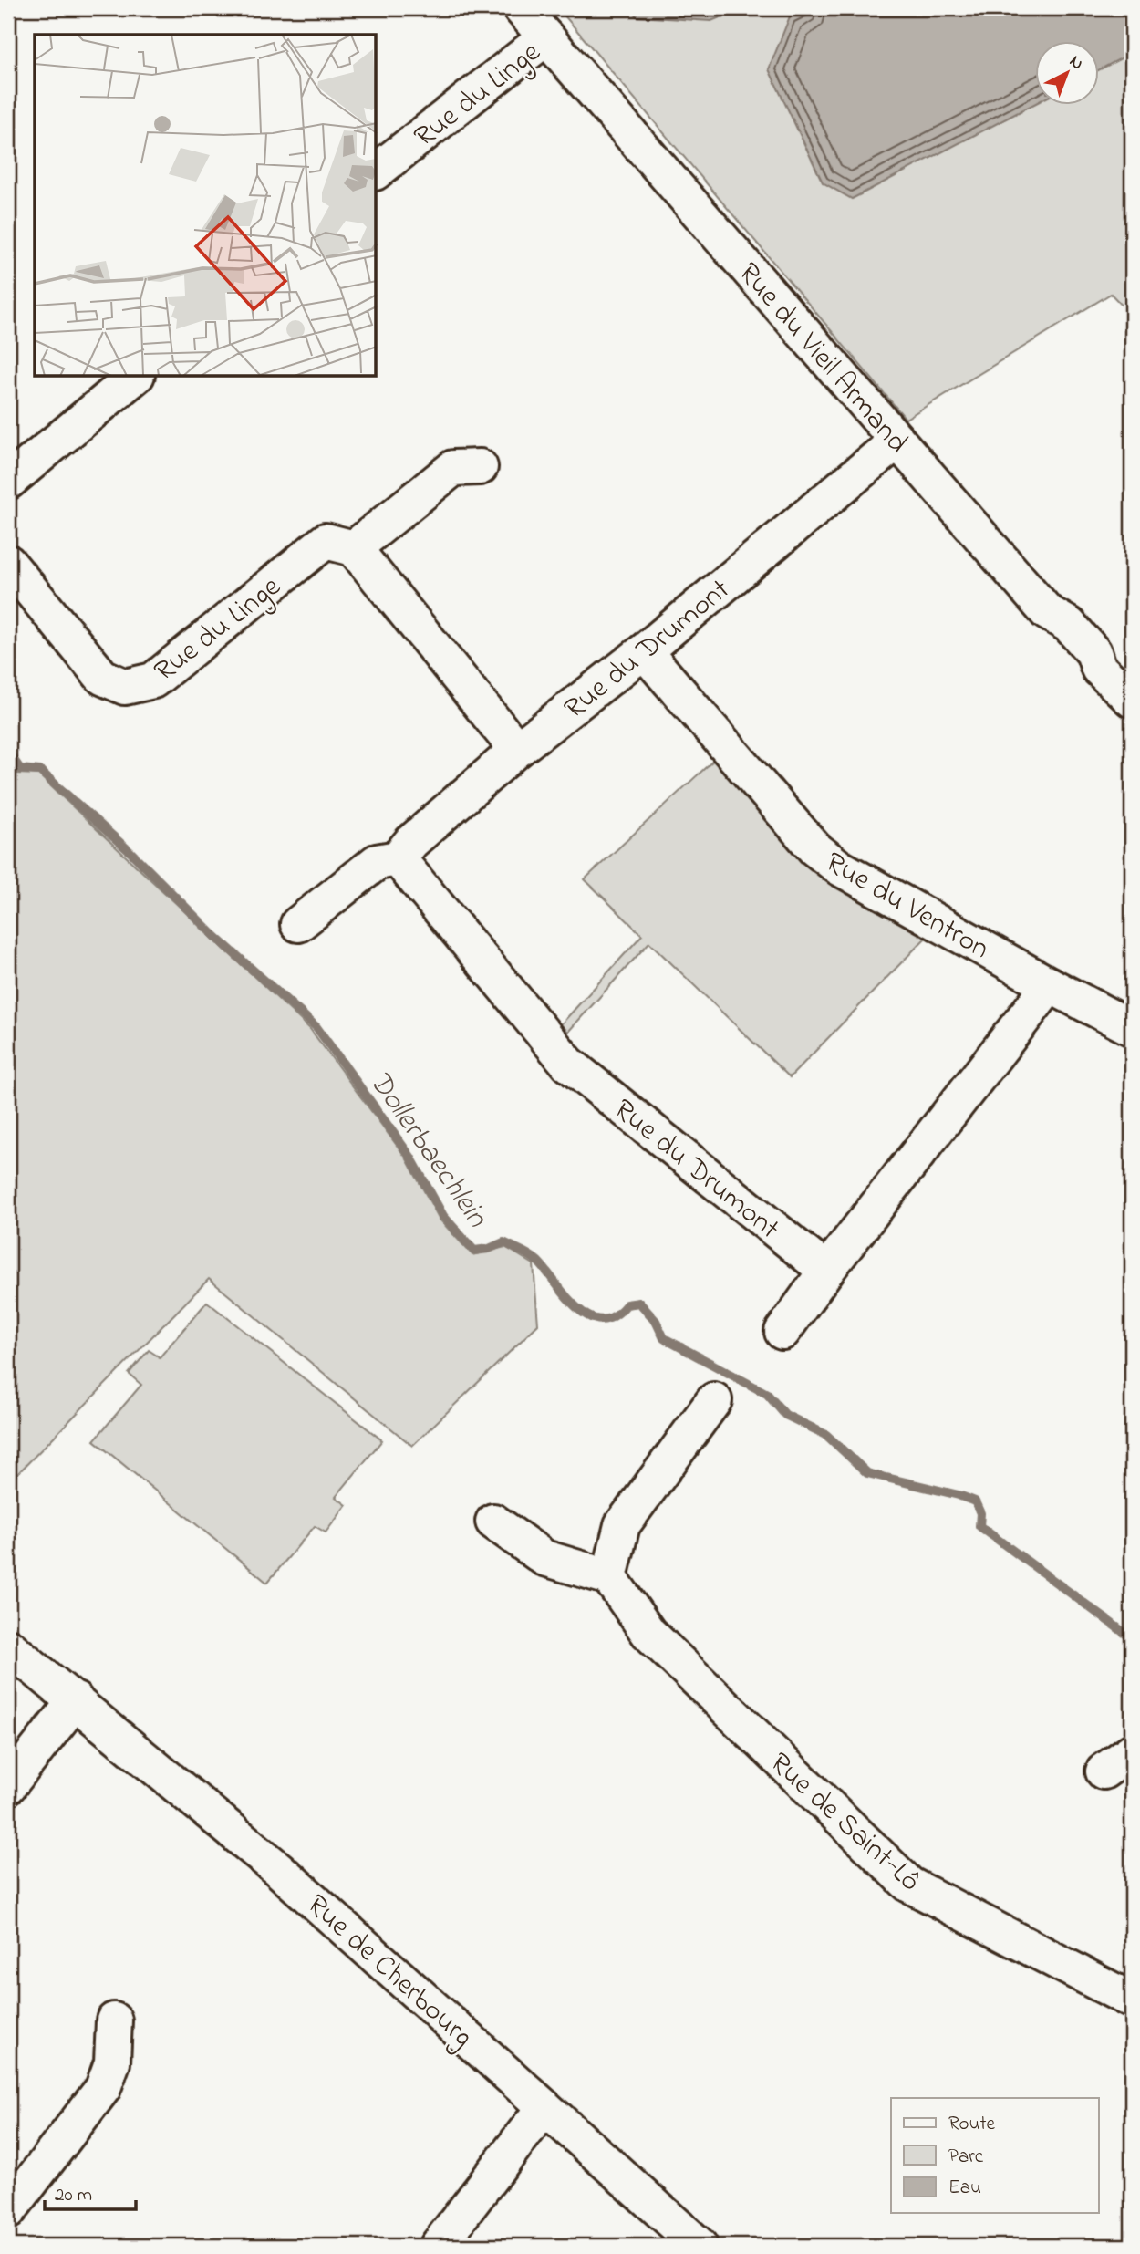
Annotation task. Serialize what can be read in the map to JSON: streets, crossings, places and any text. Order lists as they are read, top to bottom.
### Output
{
  "streets": {
    "street": [
      "Rue du Linge",
      "Rue du Vieil Armand",
      "Rue du Drumont",
      "Rue du Ventron",
      "Rue de Saint-Lô",
      "Rue de Cherbourg"
    ]
  },
  "crossings": [
    ["Rue du Linge", "Rue du Vieil Armand"],
    ["Rue du Vieil Armand", "Rue du Drumont"],
    ["Rue du Drumont", "Rue du Ventron"]
  ],
  "water": ["Dollerbaechlein"],
  "legend": ["Route", "Parc", "Eau"],
  "scale_bar": "20 m",
  "north": "top right"
}
